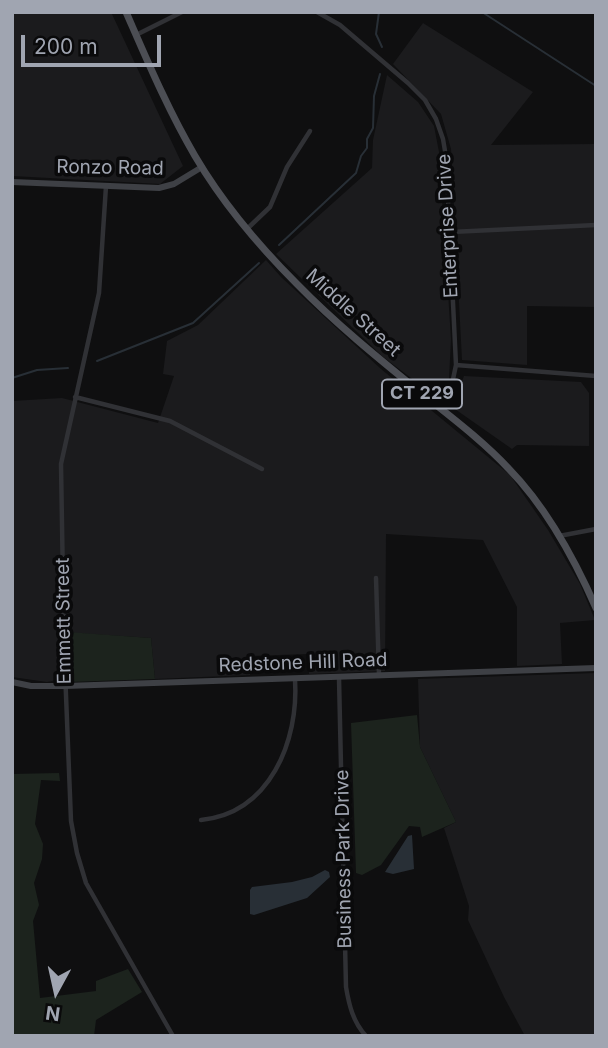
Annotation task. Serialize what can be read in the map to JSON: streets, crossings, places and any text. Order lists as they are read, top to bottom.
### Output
{
  "streets": {
    "main road": [
      "Ronzo Road",
      "Middle Street",
      "CT 229",
      "Redstone Hill Road"
    ],
    "street": ["Enterprise Drive", "Emmett Street", "Business Park Drive"]
  },
  "crossings": [
    ["Ronzo Road", "Middle Street"],
    ["Ronzo Road", "Emmett Street"],
    ["Enterprise Drive", "Middle Street"],
    ["Emmett Street", "Redstone Hill Road"],
    ["Redstone Hill Road", "Business Park Drive"]
  ],
  "scale_bar": "200 m",
  "north": "bottom"
}
